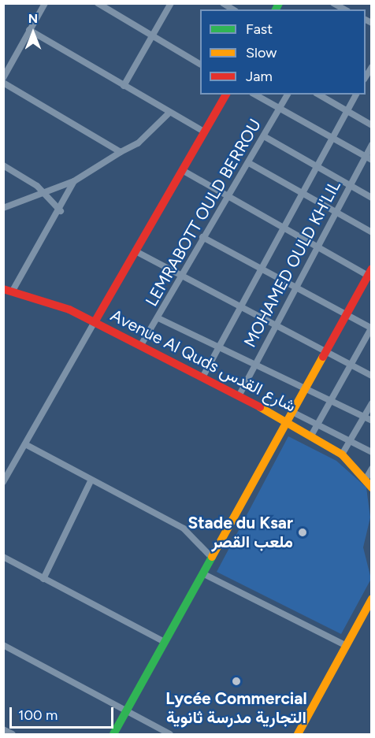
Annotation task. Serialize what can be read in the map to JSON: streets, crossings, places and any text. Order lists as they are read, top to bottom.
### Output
{
  "streets": {
    "street": ["LEMRABOTT OULD BERROU", "MOHAMED OULD KH'LIL", "Avenue Al Quds شارع القدس"]
  },
  "crossings": [
    ["LEMRABOTT OULD BERROU", "Avenue Al Quds شارع القدس"],
    ["MOHAMED OULD KH'LIL", "Avenue Al Quds شارع القدس"]
  ],
  "places": ["Stade du Ksar ملعب القصر", "Lycée Commercial التجارية مدرسة ثانوية"],
  "legend": ["Fast", "Slow", "Jam"],
  "scale_bar": "100 m",
  "north": "top"
}
